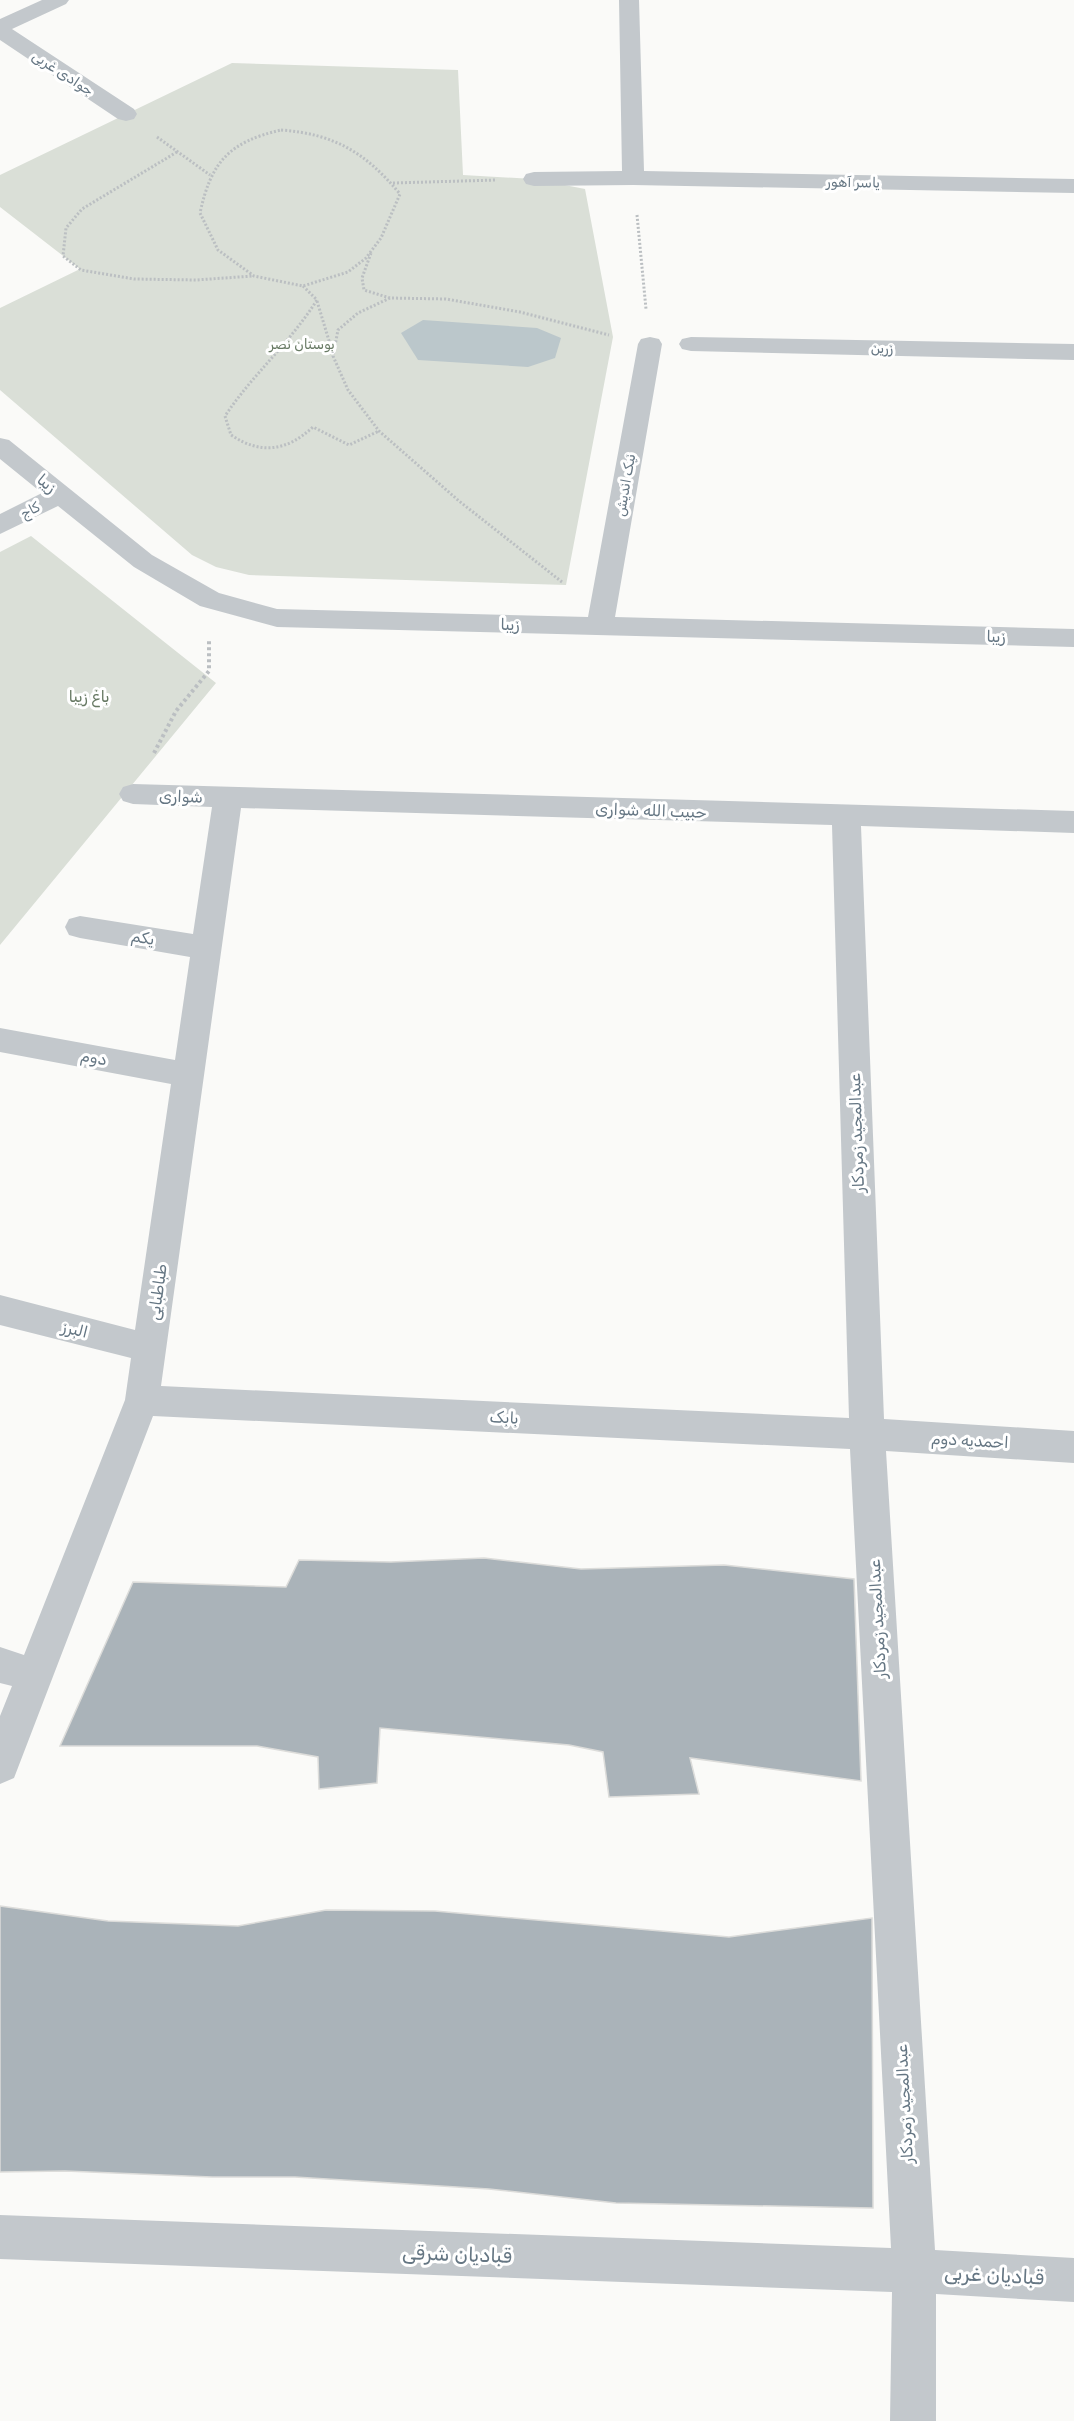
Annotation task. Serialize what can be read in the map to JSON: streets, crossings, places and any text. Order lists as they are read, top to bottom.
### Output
{
  "streets": {
    "street": [
      "جوادی غربی",
      "یاسر آهور",
      "زرین",
      "زیبا",
      "نیک اندیش",
      "کاج",
      "شواری",
      "حبیب الله شواری",
      "یکم",
      "دوم",
      "عبدالمجید زمردکار",
      "طباطبایی",
      "البرز",
      "بابک",
      "احمدیه دوم",
      "قبادیان شرقی",
      "قبادیان غربی"
    ]
  },
  "crossings": [
    ["زیبا", "نیک اندیش"],
    ["زیبا", "کاج"],
    ["شواری", "حبیب الله شواری"],
    ["شواری", "طباطبایی"],
    ["حبیب الله شواری", "عبدالمجید زمردکار"],
    ["حبیب الله شواری", "طباطبایی"],
    ["یکم", "طباطبایی"],
    ["دوم", "طباطبایی"],
    ["عبدالمجید زمردکار", "بابک"],
    ["عبدالمجید زمردکار", "احمدیه دوم"],
    ["عبدالمجید زمردکار", "قبادیان شرقی"],
    ["عبدالمجید زمردکار", "قبادیان غربی"],
    ["طباطبایی", "البرز"],
    ["طباطبایی", "بابک"],
    ["بابک", "احمدیه دوم"],
    ["قبادیان شرقی", "قبادیان غربی"]
  ],
  "parks": ["بوستان نصر", "باغ زیبا"]
}
